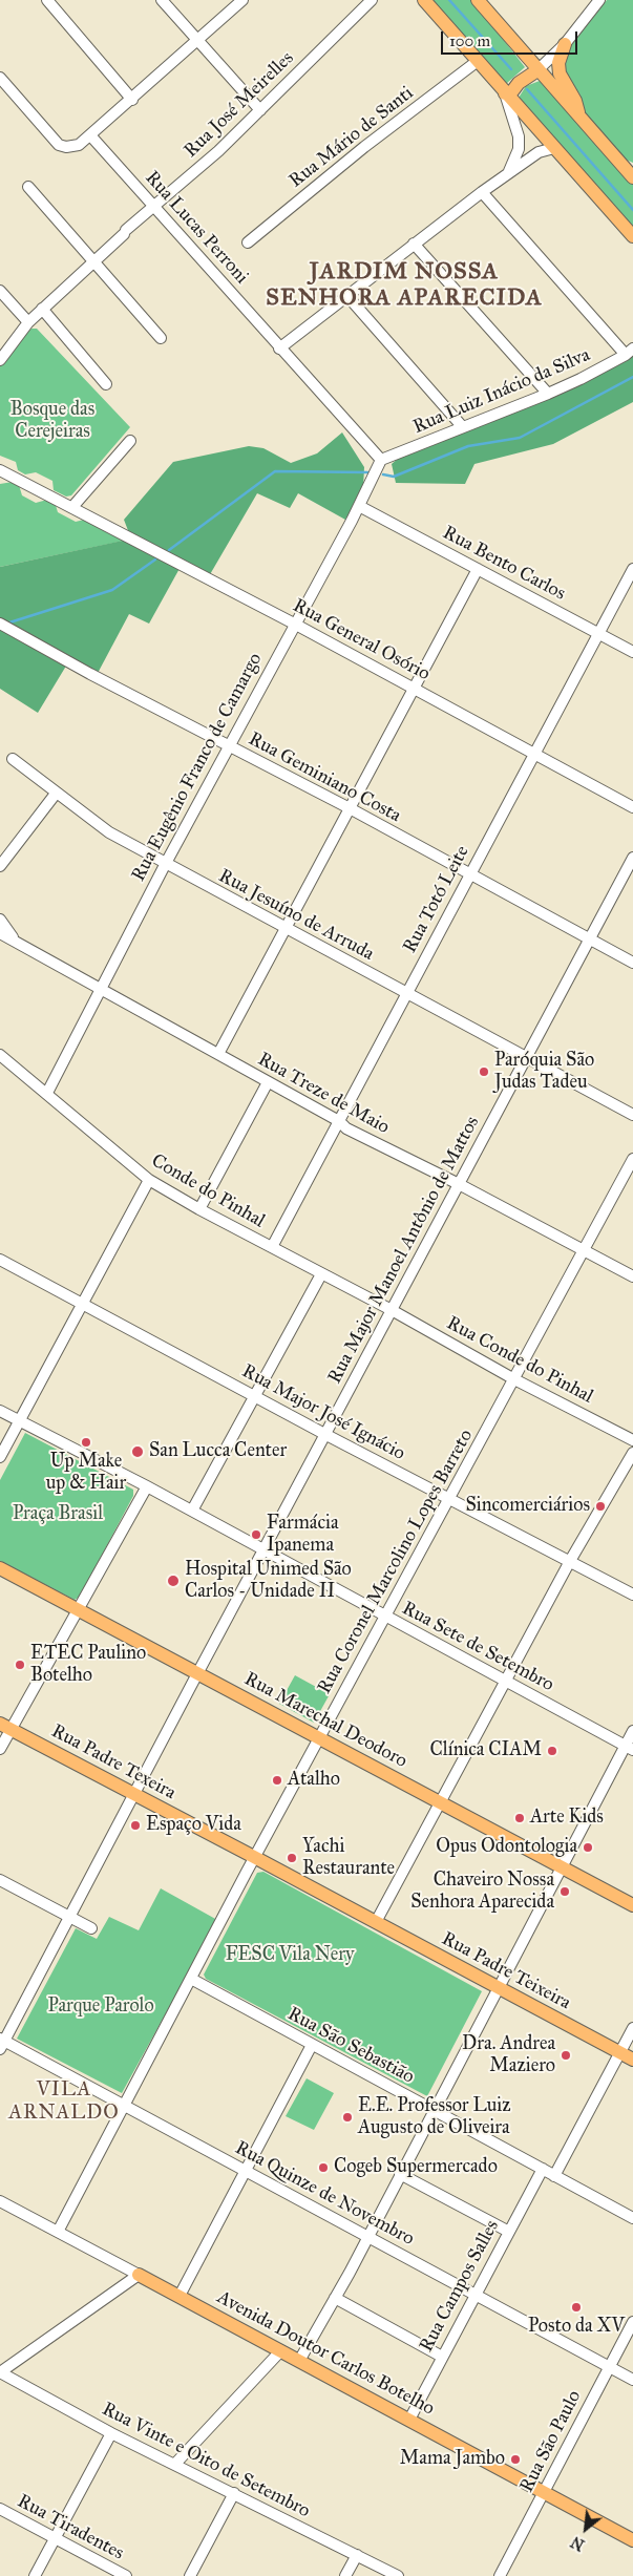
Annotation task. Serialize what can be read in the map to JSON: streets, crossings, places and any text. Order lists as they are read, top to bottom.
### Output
{
  "streets": {
    "main road": [
      "Rua Marechal Deodoro",
      "Rua Padre Texeira",
      "Rua Padre Teixeira",
      "Avenida Doutor Carlos Botelho"
    ],
    "street": [
      "Rua José Meirelles",
      "Rua Mário de Santi",
      "Rua Lucas Perroni",
      "Rua Luiz Inácio da Silva",
      "Rua Bento Carlos",
      "Rua General Osório",
      "Rua Eugênio Franco de Camargo",
      "Rua Geminiano Costa",
      "Rua Totó Leite",
      "Rua Jesuíno de Arruda",
      "Rua Treze de Maio",
      "Conde do Pinhal",
      "Rua Major Manoel Antônio de Mattos",
      "Rua Conde do Pinhal",
      "Rua Major José Ignácio",
      "Rua Coronel Marcolino Lopes Barreto",
      "Rua Sete de Setembro",
      "Rua São Sebastião",
      "Rua Quinze de Novembro",
      "Rua Campos Salles",
      "Rua São Paulo",
      "Rua Vinte e Oito de Setembro",
      "Rua Tiradentes"
    ]
  },
  "crossings": [
    ["Rua José Meirelles", "Rua Lucas Perroni"],
    ["Rua Lucas Perroni", "Rua Luiz Inácio da Silva"],
    ["Rua Lucas Perroni", "Rua Eugênio Franco de Camargo"],
    ["Rua Luiz Inácio da Silva", "Rua Eugênio Franco de Camargo"],
    ["Rua Bento Carlos", "Rua Eugênio Franco de Camargo"],
    ["Rua Bento Carlos", "Rua Totó Leite"],
    ["Rua General Osório", "Rua Eugênio Franco de Camargo"],
    ["Rua General Osório", "Rua Totó Leite"],
    ["Rua Eugênio Franco de Camargo", "Rua Geminiano Costa"],
    ["Rua Eugênio Franco de Camargo", "Rua Jesuíno de Arruda"],
    ["Rua Eugênio Franco de Camargo", "Rua Treze de Maio"],
    ["Rua Eugênio Franco de Camargo", "Conde do Pinhal"],
    ["Rua Geminiano Costa", "Rua Totó Leite"],
    ["Rua Geminiano Costa", "Rua Major Manoel Antônio de Mattos"],
    ["Rua Totó Leite", "Rua Jesuíno de Arruda"],
    ["Rua Totó Leite", "Rua Treze de Maio"],
    ["Rua Totó Leite", "Conde do Pinhal"],
    ["Rua Jesuíno de Arruda", "Rua Major Manoel Antônio de Mattos"],
    ["Rua Treze de Maio", "Rua Major Manoel Antônio de Mattos"],
    ["Rua Treze de Maio", "Rua Coronel Marcolino Lopes Barreto"],
    ["Conde do Pinhal", "Rua Major Manoel Antônio de Mattos"],
    ["Conde do Pinhal", "Rua Conde do Pinhal"],
    ["Rua Major Manoel Antônio de Mattos", "Rua Conde do Pinhal"],
    ["Rua Major Manoel Antônio de Mattos", "Rua Major José Ignácio"],
    ["Rua Major Manoel Antônio de Mattos", "Rua Sete de Setembro"],
    ["Rua Major Manoel Antônio de Mattos", "Rua Marechal Deodoro"],
    ["Rua Major Manoel Antônio de Mattos", "Rua Padre Texeira"],
    ["Rua Major Manoel Antônio de Mattos", "Rua Quinze de Novembro"],
    ["Rua Conde do Pinhal", "Rua Coronel Marcolino Lopes Barreto"],
    ["Rua Major José Ignácio", "Rua Coronel Marcolino Lopes Barreto"],
    ["Rua Coronel Marcolino Lopes Barreto", "Rua Sete de Setembro"],
    ["Rua Coronel Marcolino Lopes Barreto", "Rua Marechal Deodoro"],
    ["Rua Coronel Marcolino Lopes Barreto", "Rua Padre Texeira"],
    ["Rua Coronel Marcolino Lopes Barreto", "Rua São Sebastião"],
    ["Rua Coronel Marcolino Lopes Barreto", "Rua Quinze de Novembro"],
    ["Rua Coronel Marcolino Lopes Barreto", "Avenida Doutor Carlos Botelho"],
    ["Rua Padre Texeira", "Rua Padre Teixeira"],
    ["Rua São Sebastião", "Rua Campos Salles"],
    ["Rua Quinze de Novembro", "Rua Campos Salles"],
    ["Rua Quinze de Novembro", "Rua São Paulo"],
    ["Rua Campos Salles", "Avenida Doutor Carlos Botelho"],
    ["Avenida Doutor Carlos Botelho", "Rua São Paulo"]
  ],
  "districts": ["JARDIM NOSSA SENHORA APARECIDA", "VILA ARNALDO"],
  "parks": [
    "Bosque das Cerejeiras",
    "Praça Brasil",
    "FESC Vila Nery",
    "Parque Parolo"
  ],
  "places": [
    "Paróquia São Judas Tadeu",
    "Up Make up & Hair",
    "San Lucca Center",
    "Sincomerciários",
    "Farmácia Ipanema",
    "Hospital Unimed São Carlos - Unidade II",
    "ETEC Paulino Botelho",
    "Clínica CIAM",
    "Atalho",
    "Arte Kids",
    "Espaço Vida",
    "Opus Odontologia",
    "Yachi Restaurante",
    "Chaveiro Nossa Senhora Aparecida",
    "Dra. Andrea Maziero",
    "E.E. Professor Luiz Augusto de Oliveira",
    "Cogeb Supermercado",
    "Posto da XV",
    "Mama Jambo"
  ],
  "scale_bar": "100 m",
  "north": "bottom left"
}
